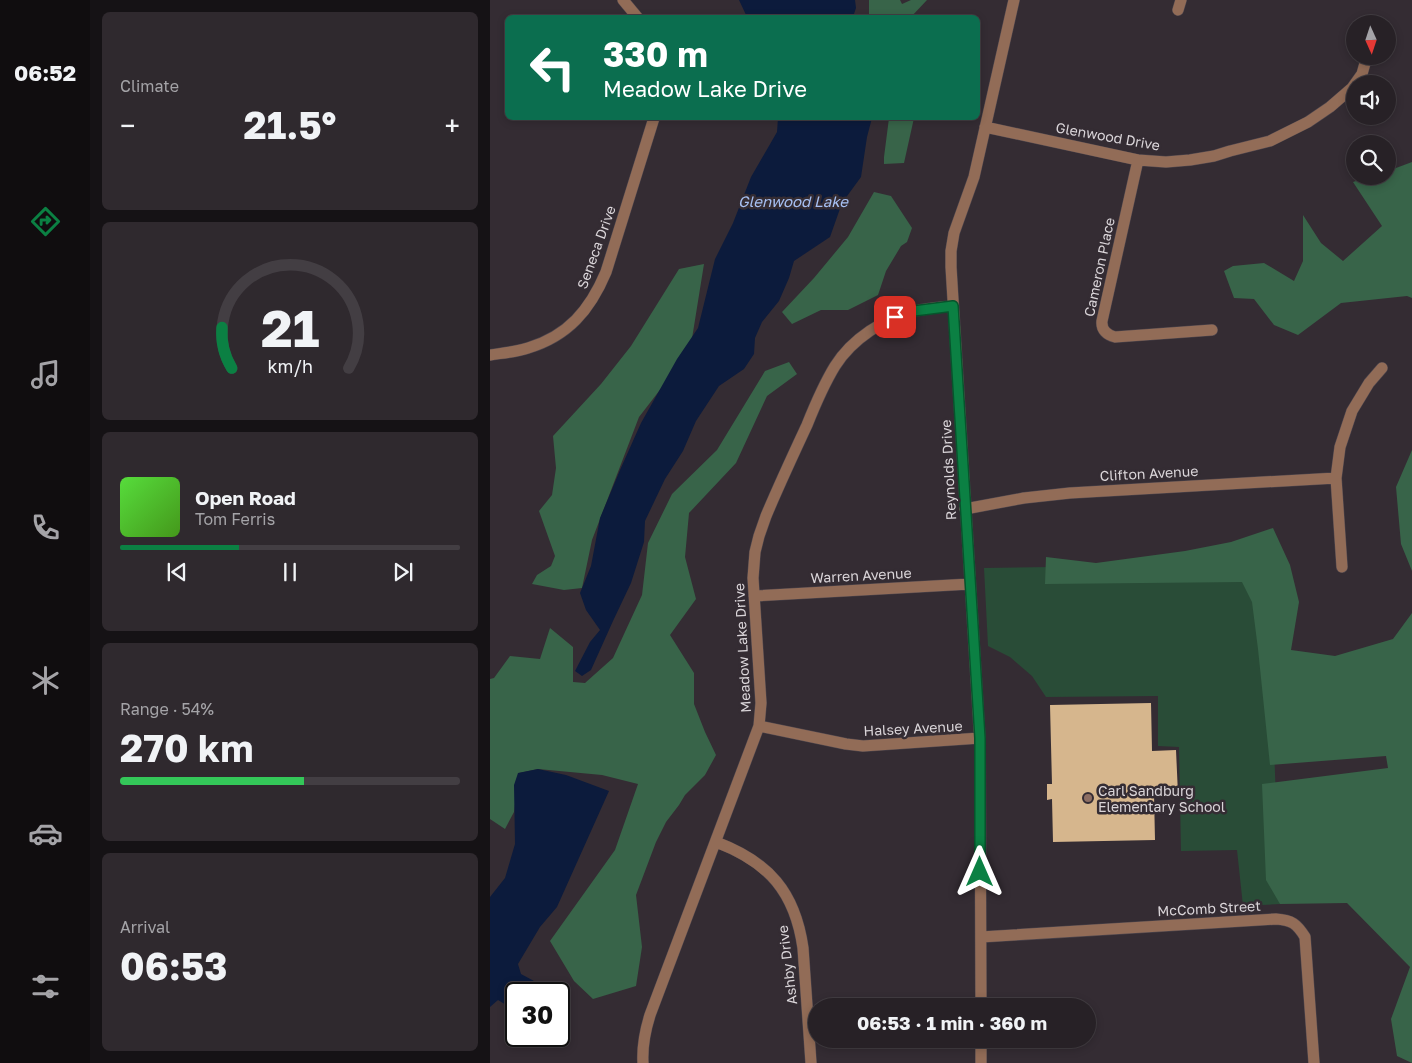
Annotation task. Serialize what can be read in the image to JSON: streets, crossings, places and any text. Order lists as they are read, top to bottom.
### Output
{
  "streets": {
    "street": [
      "Glenwood Drive",
      "Seneca Drive",
      "Cameron Place",
      "Reynolds Drive",
      "Clifton Avenue",
      "Warren Avenue",
      "Meadow Lake Drive",
      "Halsey Avenue",
      "McComb Street",
      "Ashby Drive"
    ]
  },
  "crossings": [
    ["Glenwood Drive", "Cameron Place"],
    ["Glenwood Drive", "Reynolds Drive"],
    ["Reynolds Drive", "Clifton Avenue"],
    ["Reynolds Drive", "Warren Avenue"],
    ["Reynolds Drive", "Meadow Lake Drive"],
    ["Reynolds Drive", "Halsey Avenue"],
    ["Reynolds Drive", "McComb Street"],
    ["Warren Avenue", "Meadow Lake Drive"],
    ["Meadow Lake Drive", "Halsey Avenue"],
    ["Meadow Lake Drive", "Ashby Drive"]
  ],
  "water": ["Glenwood Lake"],
  "places": ["Carl Sandburg Elementary School"],
  "north": "bottom",
  "page": {
    "tabs": "06:52",
    "tile": [
      "Climate",
      ["Range · 54%", "270 km"],
      ["Arrival", "06:53"]
    ],
    "turn": ["330 m", "Meadow Lake Drive"],
    "heat": ["−", "21.5°", "+"],
    "song": ["Open Road", "Tom Ferris"],
    "limit": "30",
    "trip": "06:53 · 1 min · 360 m",
    "gauge": ["21", "km/h"]
  }
}
